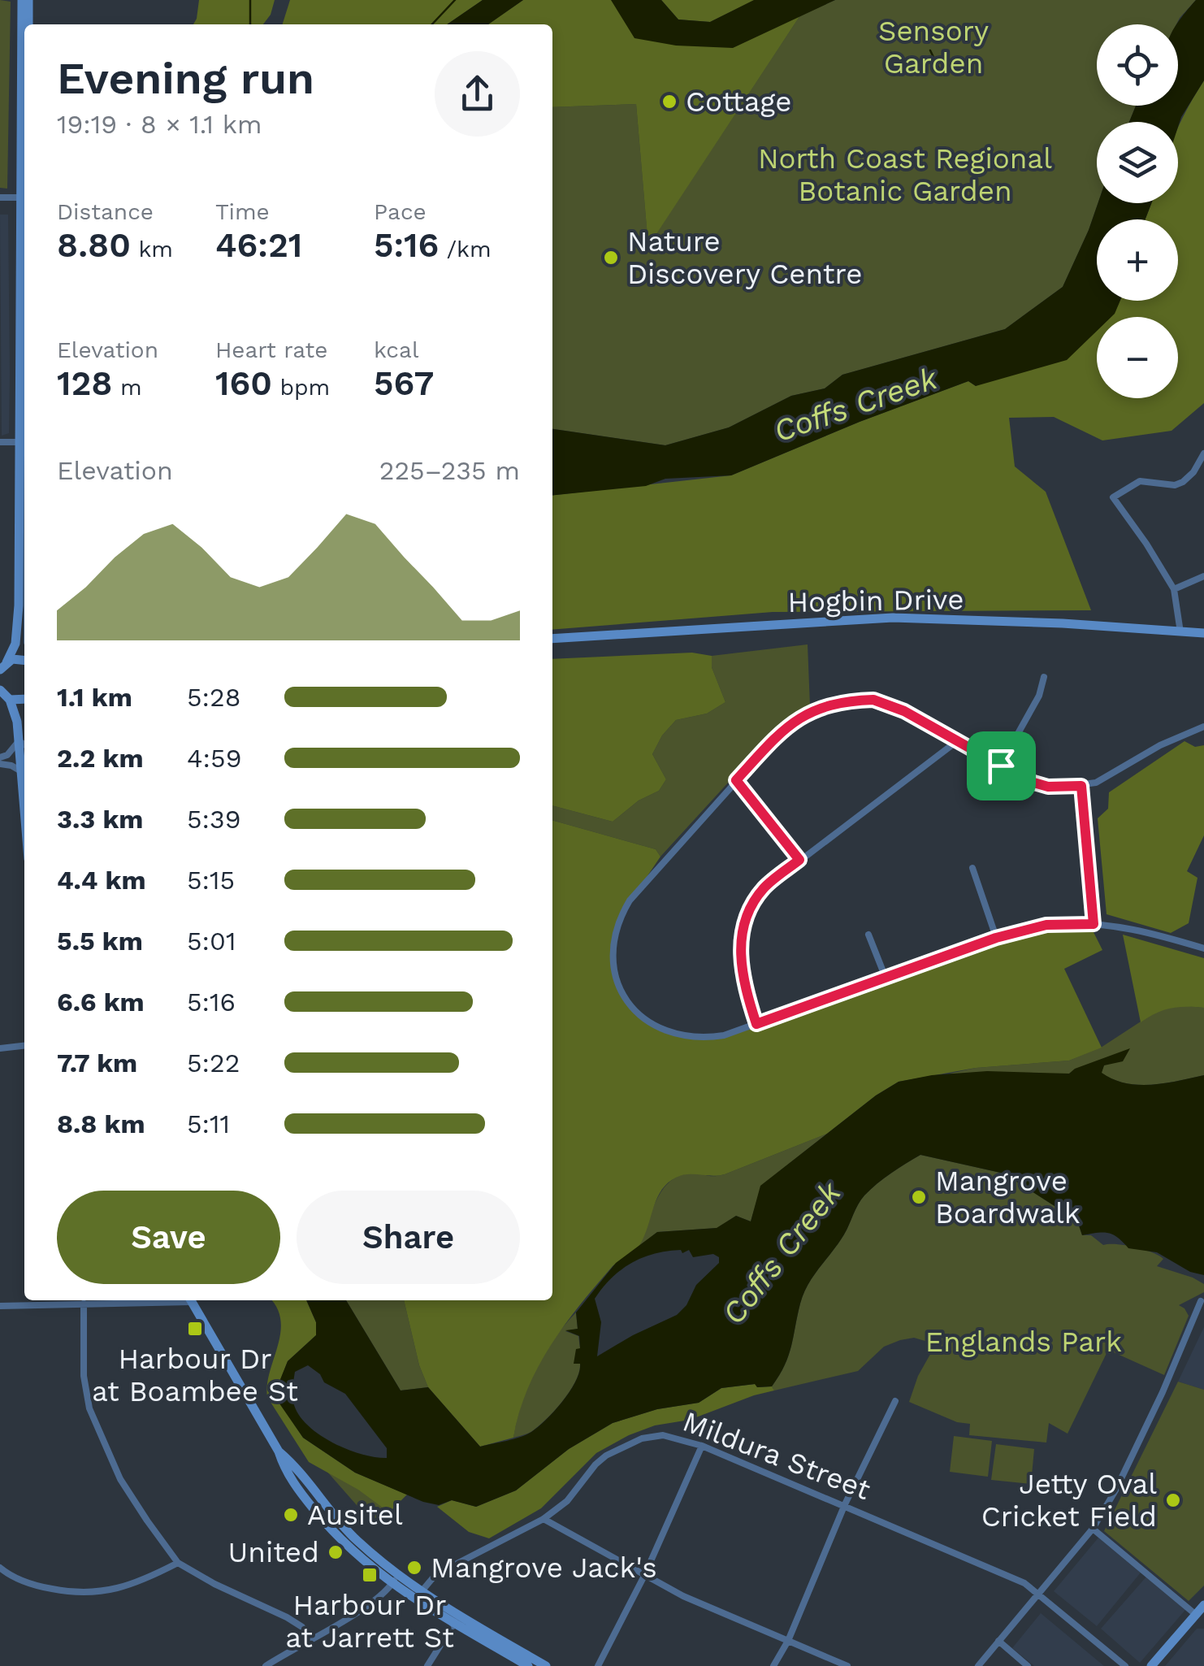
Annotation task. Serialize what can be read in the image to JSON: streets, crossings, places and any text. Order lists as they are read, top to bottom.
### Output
{
  "streets": {
    "street": ["Hogbin Drive", "Mildura Street"]
  },
  "water": ["Coffs Creek"],
  "parks": ["Sensory Garden", "North Coast Regional Botanic Garden", "Englands Park"],
  "places": {
    "other": [
      "Cottage",
      "Nature Discovery Centre",
      "Mangrove Boardwalk",
      "Jetty Oval Cricket Field",
      "Ausitel",
      "United",
      "Mangrove Jack's"
    ],
    "transit": ["Harbour Dr at Boambee St", "Harbour Dr at Jarrett St"]
  },
  "page": {
    "map_buttons": ["+", "−"],
    "heading": ["Evening run", "19:19 · 8 × 1.1 km"],
    "stats": [
      ["Distance", "8.80 km"],
      ["Time", "46:21"],
      ["Pace", "5:16 /km"],
      ["Elevation", "128 m"],
      ["Heart rate", "160 bpm"],
      ["kcal", "567"]
    ],
    "chart": ["Elevation", "225–235 m"],
    "list": [
      {
        "name": "1.1 km",
        "note": "5:28"
      },
      {
        "name": "2.2 km",
        "note": "4:59"
      },
      {
        "name": "3.3 km",
        "note": "5:39"
      },
      {
        "name": "4.4 km",
        "note": "5:15"
      },
      {
        "name": "5.5 km",
        "note": "5:01"
      },
      {
        "name": "6.6 km",
        "note": "5:16"
      },
      {
        "name": "7.7 km",
        "note": "5:22"
      },
      {
        "name": "8.8 km",
        "note": "5:11"
      }
    ],
    "buttons": ["Save", "Share"]
  }
}
